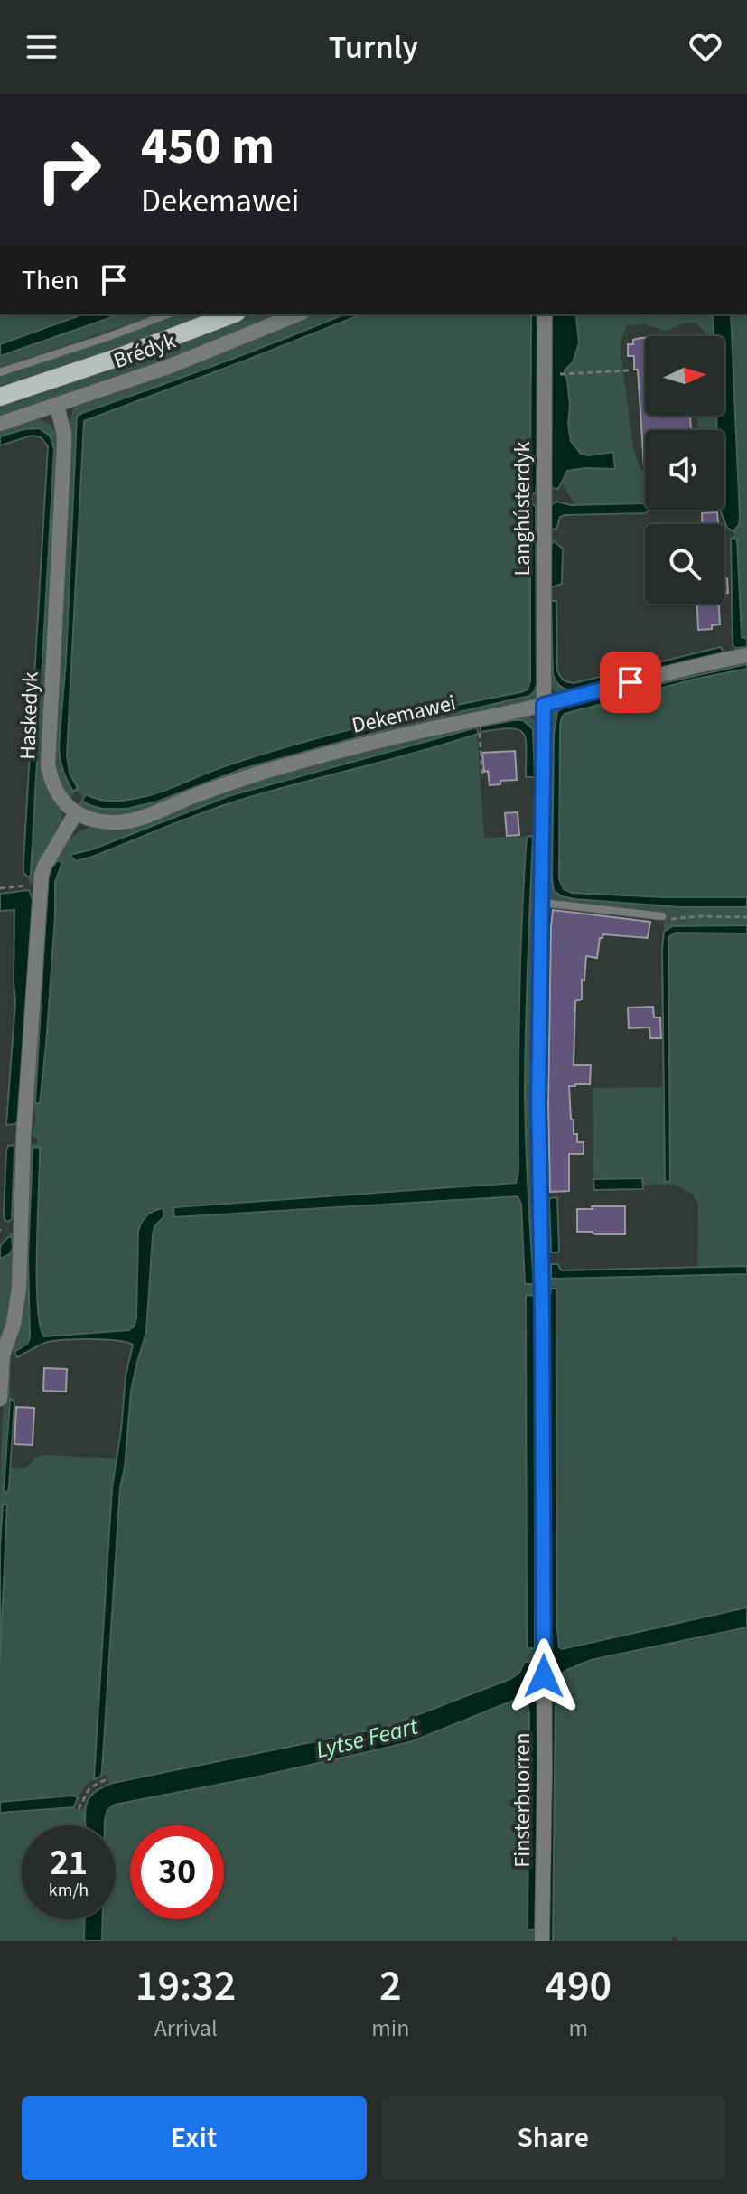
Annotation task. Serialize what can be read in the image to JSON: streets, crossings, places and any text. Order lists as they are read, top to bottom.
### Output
{
  "streets": {
    "main road": ["Brédyk"],
    "street": [
      "Langhústerdyk",
      "Dekemawei",
      "Haskedyk",
      "Finsterbuorren"
    ]
  },
  "crossings": [
    ["Brédyk", "Haskedyk"],
    ["Langhústerdyk", "Dekemawei"],
    ["Langhústerdyk", "Finsterbuorren"],
    ["Dekemawei", "Haskedyk"],
    ["Dekemawei", "Finsterbuorren"]
  ],
  "water": ["Lytse Feart"],
  "north": "right",
  "page": {
    "header": "Turnly",
    "turn": ["450 m", "Dekemawei"],
    "then": "Then",
    "speed": "21 km/h",
    "limit": "30",
    "eta": [
      "19:32",
      "Arrival",
      "2",
      "min",
      "490",
      "m"
    ],
    "buttons": ["Exit", "Share"]
  }
}
